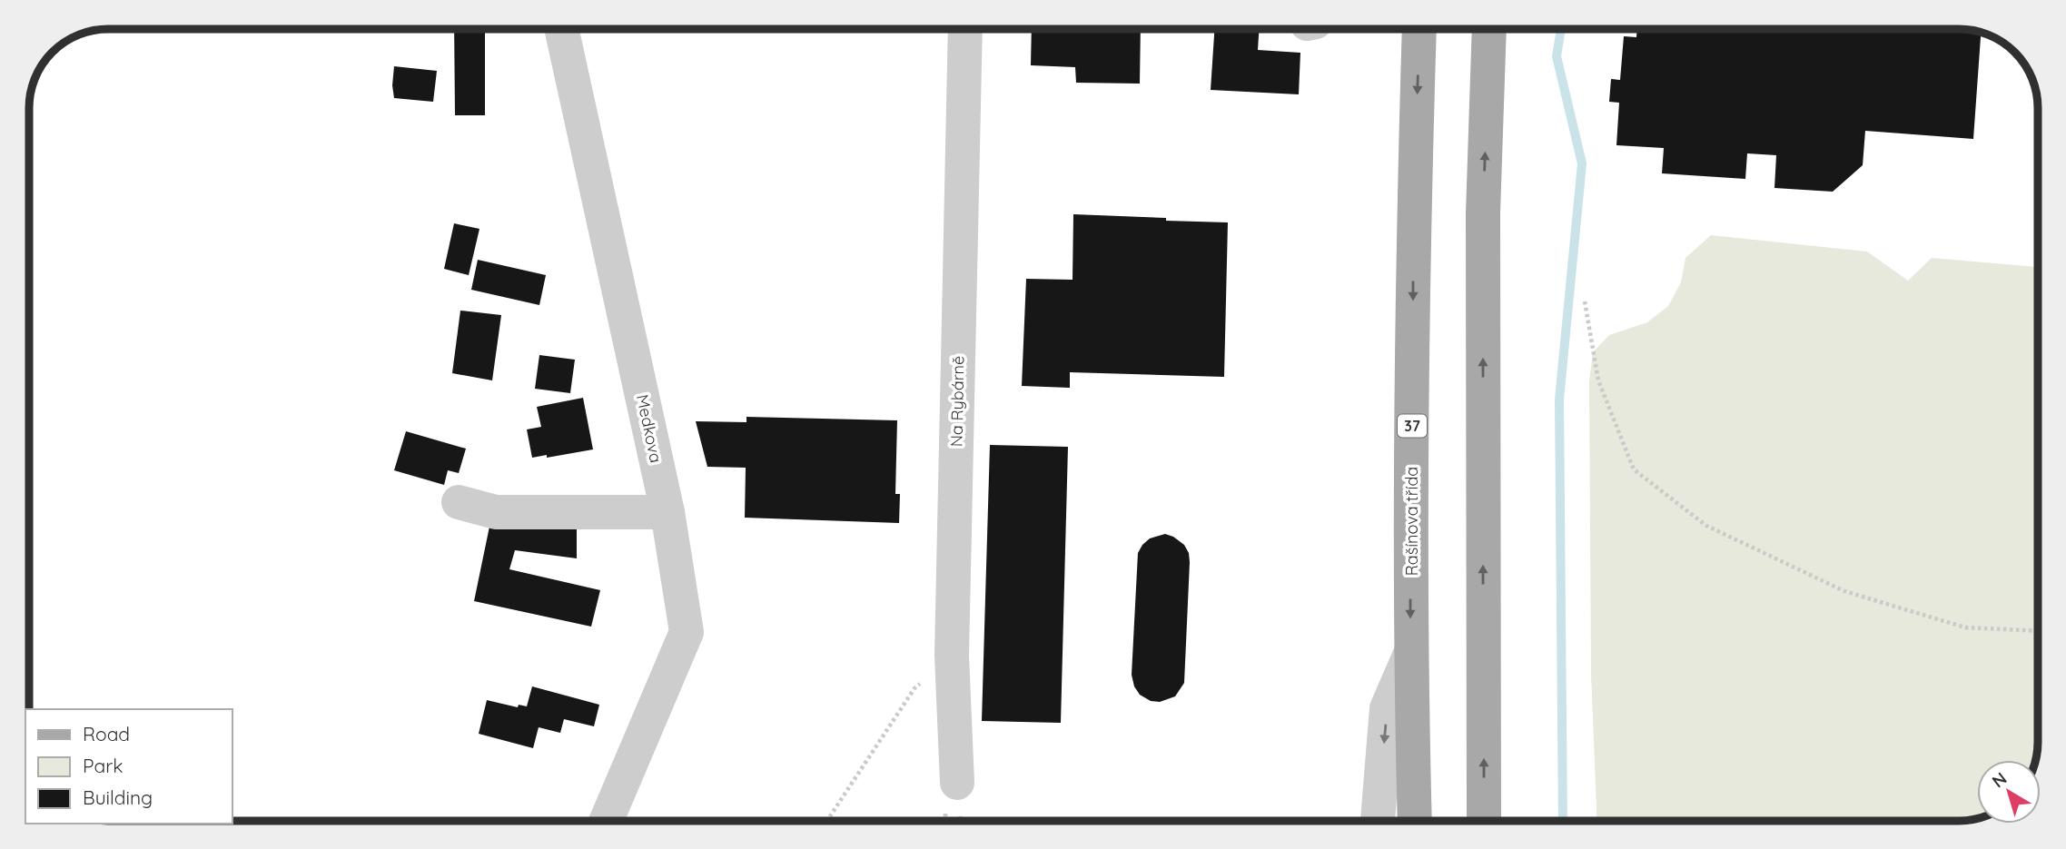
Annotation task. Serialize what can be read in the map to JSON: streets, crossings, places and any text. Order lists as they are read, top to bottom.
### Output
{
  "streets": {
    "main road": ["37", "Rašínova třída"],
    "street": ["Na Rybárně", "Medkova"]
  },
  "legend": ["Road", "Park", "Building"],
  "north": "top left"
}
